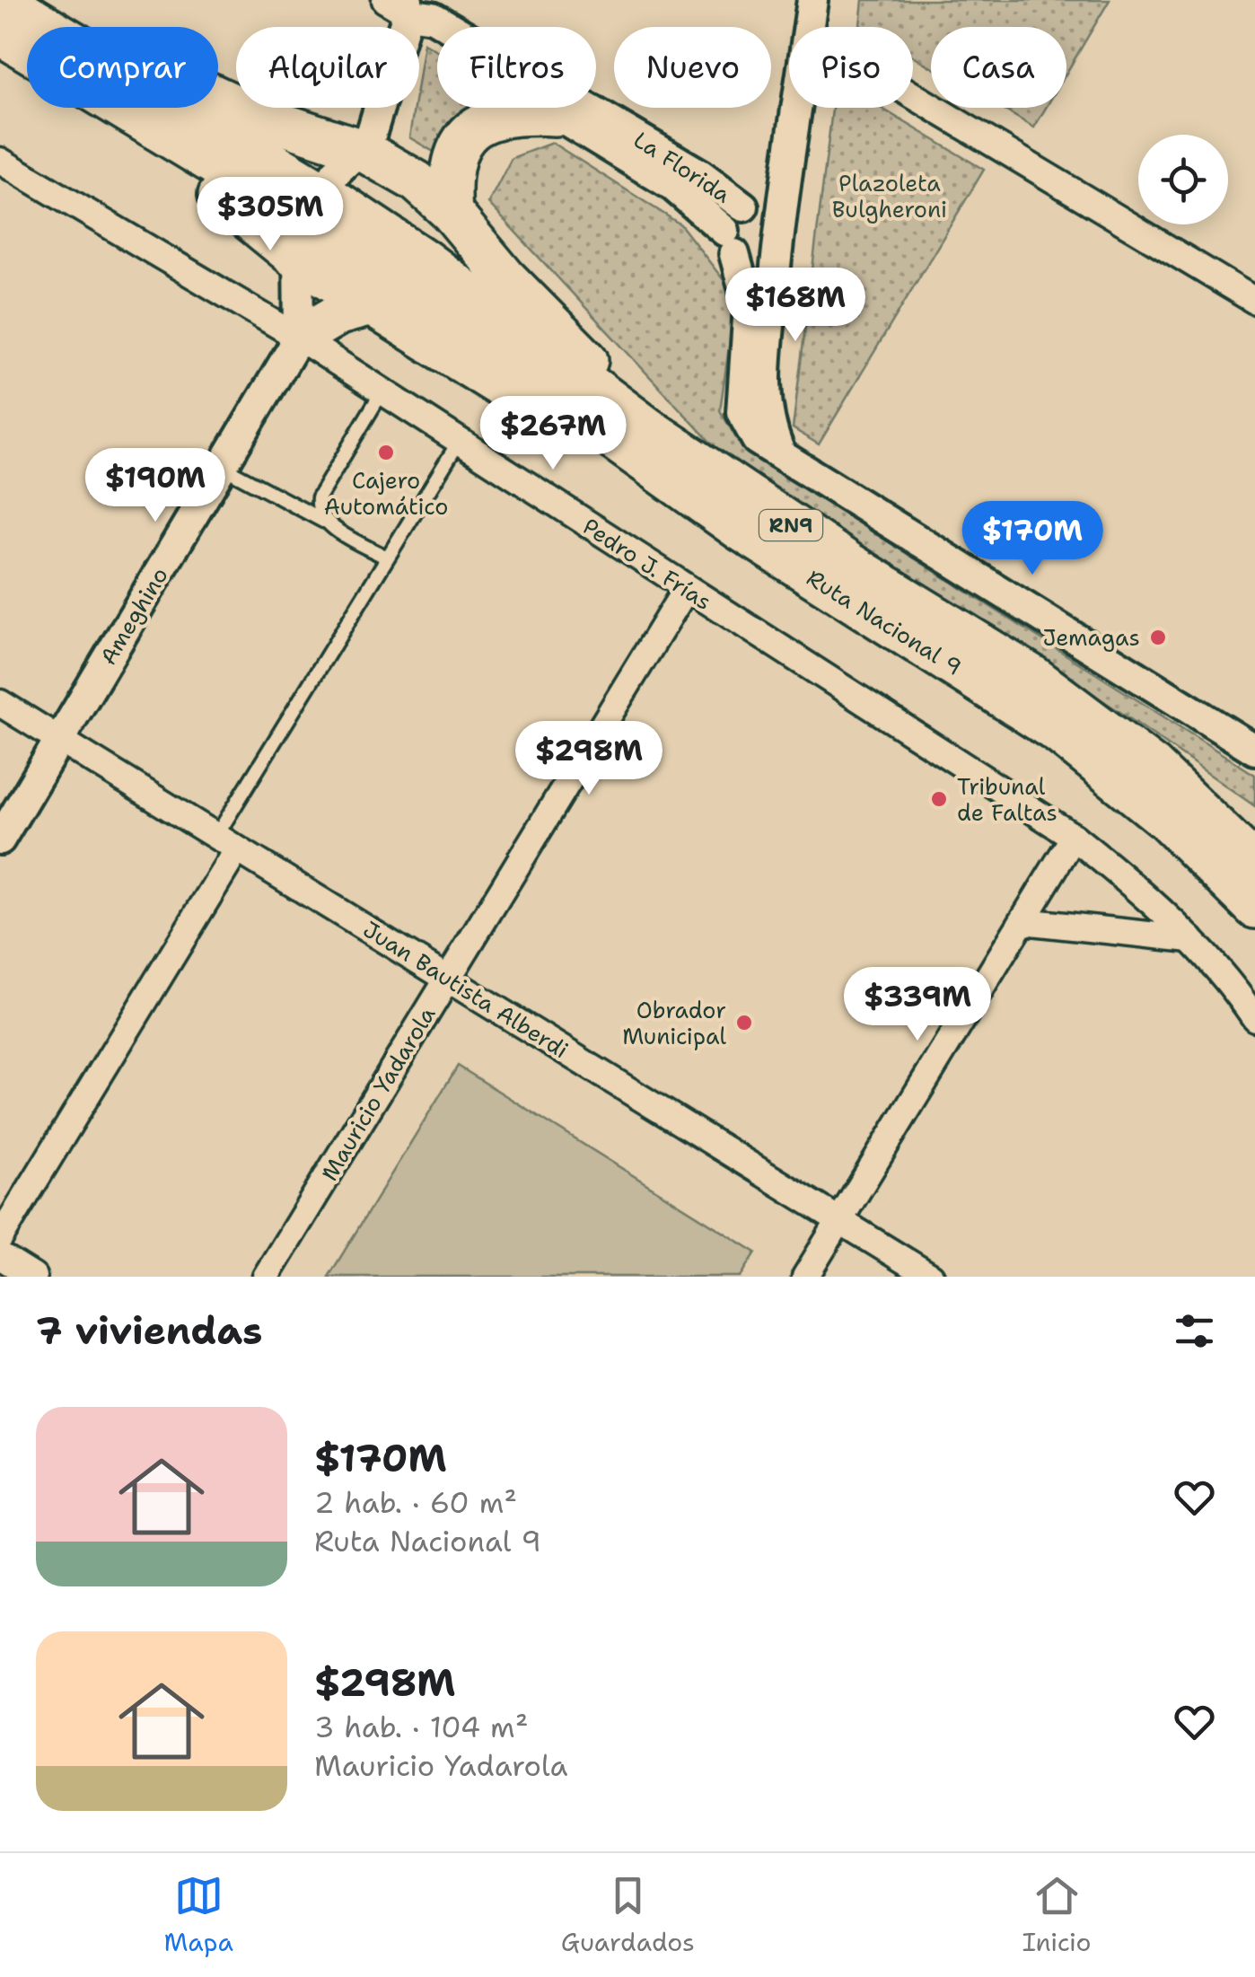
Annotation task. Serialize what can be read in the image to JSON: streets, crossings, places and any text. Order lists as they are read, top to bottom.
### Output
{
  "streets": {
    "highway": ["RN9", "Ruta Nacional 9"],
    "street": [
      "La Florida",
      "Pedro J. Frías",
      "Ameghino",
      "Juan Bautista Alberdi",
      "Mauricio Yadarola"
    ]
  },
  "crossings": [
    ["RN9", "Ameghino"],
    ["RN9", "Ruta Nacional 9"],
    ["Pedro J. Frías", "Ameghino"],
    ["Pedro J. Frías", "Mauricio Yadarola"],
    ["Ameghino", "Ruta Nacional 9"],
    ["Ameghino", "Juan Bautista Alberdi"],
    ["Juan Bautista Alberdi", "Mauricio Yadarola"]
  ],
  "parks": ["Plazoleta Bulgheroni"],
  "places": [
    "Cajero Automático",
    "Jemagas",
    "Tribunal de Faltas",
    "Obrador Municipal"
  ],
  "page": {
    "chip": [
      "Comprar",
      "Alquilar",
      "Filtros",
      "Nuevo",
      "Piso",
      "Casa"
    ],
    "price": [
      "$305M",
      "$168M",
      "$267M",
      "$190M",
      "$170M",
      "$298M",
      "$339M"
    ],
    "heading": "7 viviendas",
    "list": [
      {
        "name": "$170M",
        "note": "2 hab. · 60 m² · Ruta Nacional 9"
      },
      {
        "name": "$298M",
        "note": "3 hab. · 104 m² · Mauricio Yadarola"
      }
    ],
    "tabs": ["Mapa", "Guardados", "Inicio"]
  }
}
